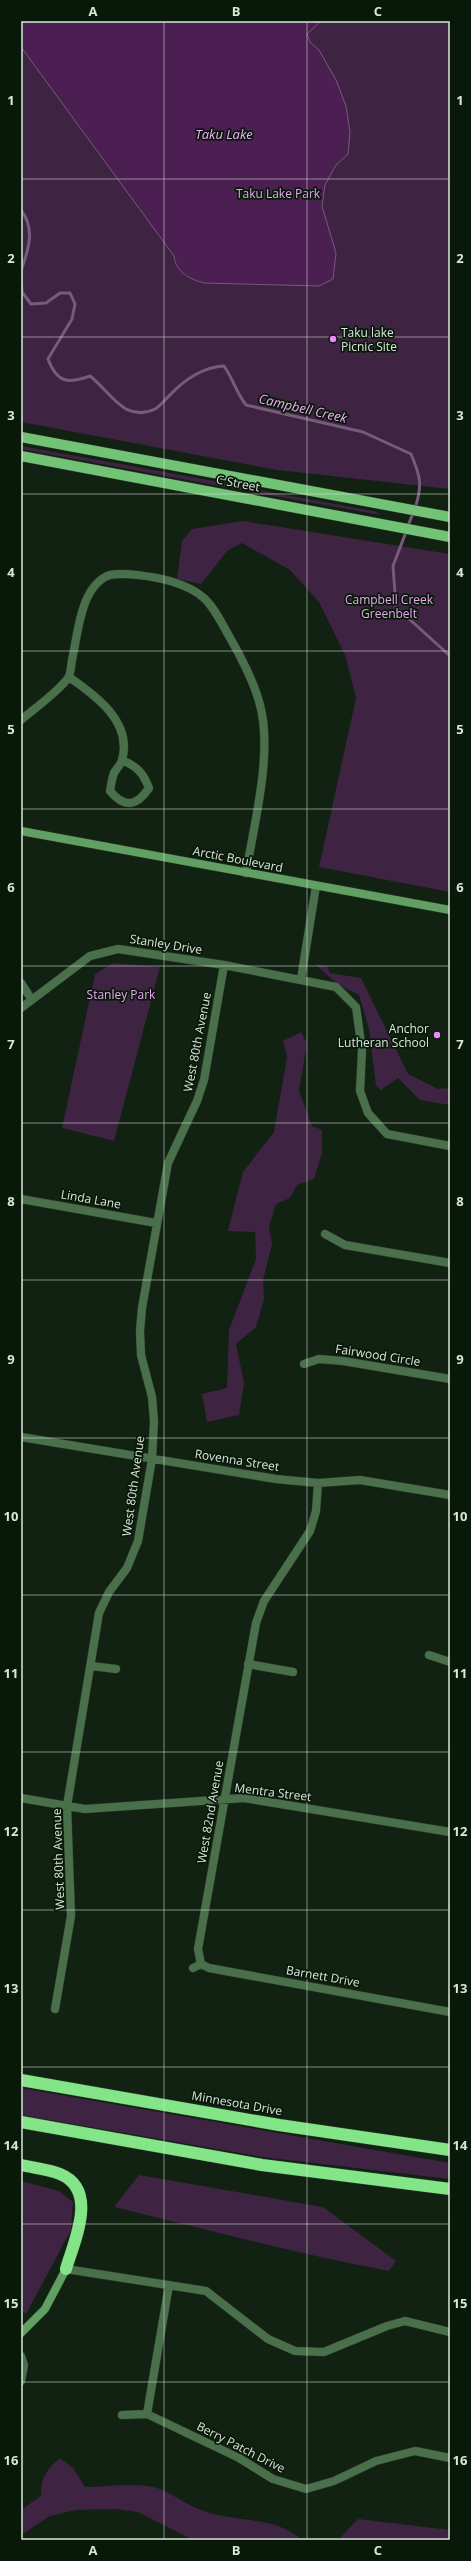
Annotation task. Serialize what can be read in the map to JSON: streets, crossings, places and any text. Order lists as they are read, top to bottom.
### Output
{
  "streets": {
    "highway": ["Minnesota Drive"],
    "main road": ["C Street", "Arctic Boulevard"],
    "street": [
      "Stanley Drive",
      "West 80th Avenue",
      "Linda Lane",
      "Fairwood Circle",
      "Rovenna Street",
      "Mentra Street",
      "West 82nd Avenue",
      "Barnett Drive",
      "Berry Patch Drive"
    ]
  },
  "crossings": [
    ["Stanley Drive", "West 80th Avenue"],
    ["West 80th Avenue", "Linda Lane"],
    ["West 80th Avenue", "Rovenna Street"],
    ["West 80th Avenue", "Mentra Street"],
    ["Rovenna Street", "West 82nd Avenue"],
    ["Mentra Street", "West 82nd Avenue"],
    ["West 82nd Avenue", "Barnett Drive"]
  ],
  "water": ["Taku Lake", "Campbell Creek"],
  "parks": ["Taku Lake Park", "Campbell Creek Greenbelt", "Stanley Park"],
  "places": ["Taku lake Picnic Site", "Anchor Lutheran School"],
  "grid": {
    "columns": ["A", "B", "C"],
    "rows": [
      "1",
      "2",
      "3",
      "4",
      "5",
      "6",
      "7",
      "8",
      "9",
      "10",
      "11",
      "12",
      "13",
      "14",
      "15",
      "16"
    ]
  }
}
